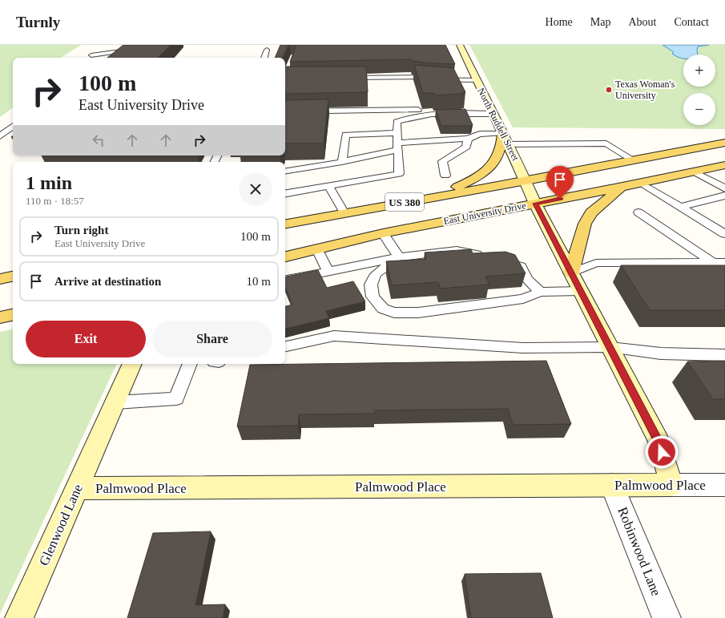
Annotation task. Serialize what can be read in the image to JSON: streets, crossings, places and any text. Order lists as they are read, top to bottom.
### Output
{
  "streets": {
    "main road": ["US 380", "East University Drive"],
    "street": [
      "North Ruddell Street",
      "Palmwood Place",
      "Glenwood Lane",
      "Robinwood Lane"
    ]
  },
  "crossings": [
    ["North Ruddell Street", "US 380"],
    ["North Ruddell Street", "East University Drive"],
    ["Palmwood Place", "Glenwood Lane"],
    ["Palmwood Place", "Robinwood Lane"]
  ],
  "places": ["Texas Woman's University"],
  "page": {
    "header": "Turnly",
    "nav": [
      "Home",
      "Map",
      "About",
      "Contact"
    ],
    "map_buttons": ["+", "−"],
    "turn": ["100 m", "East University Drive"],
    "heading": ["1 min", "110 m · 18:57"],
    "list": [
      {
        "name": "Turn right",
        "note": "East University Drive",
        "value": "100 m"
      },
      {
        "name": "Arrive at destination",
        "value": "10 m"
      }
    ],
    "buttons": ["Exit", "Share"]
  }
}
